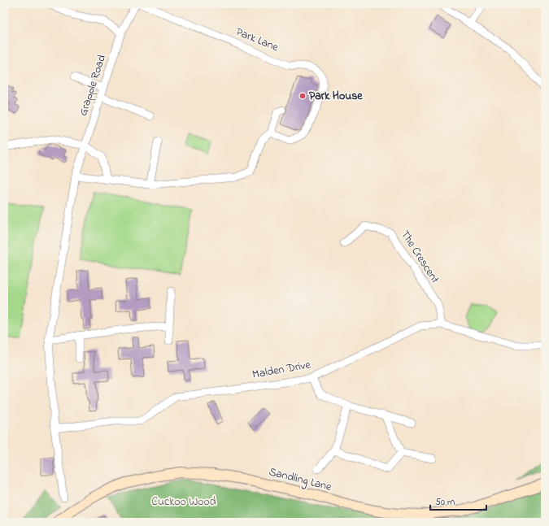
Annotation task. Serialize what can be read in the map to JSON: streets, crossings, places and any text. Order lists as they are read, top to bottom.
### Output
{
  "streets": {
    "street": [
      "Park Lane",
      "Grapple Road",
      "The Crescent",
      "Malden Drive",
      "Sandling Lane"
    ]
  },
  "crossings": [
    ["Grapple Road", "Malden Drive"],
    ["The Crescent", "Malden Drive"]
  ],
  "parks": ["Cuckoo Wood"],
  "places": ["Park House"],
  "scale_bar": "50 m"
}
